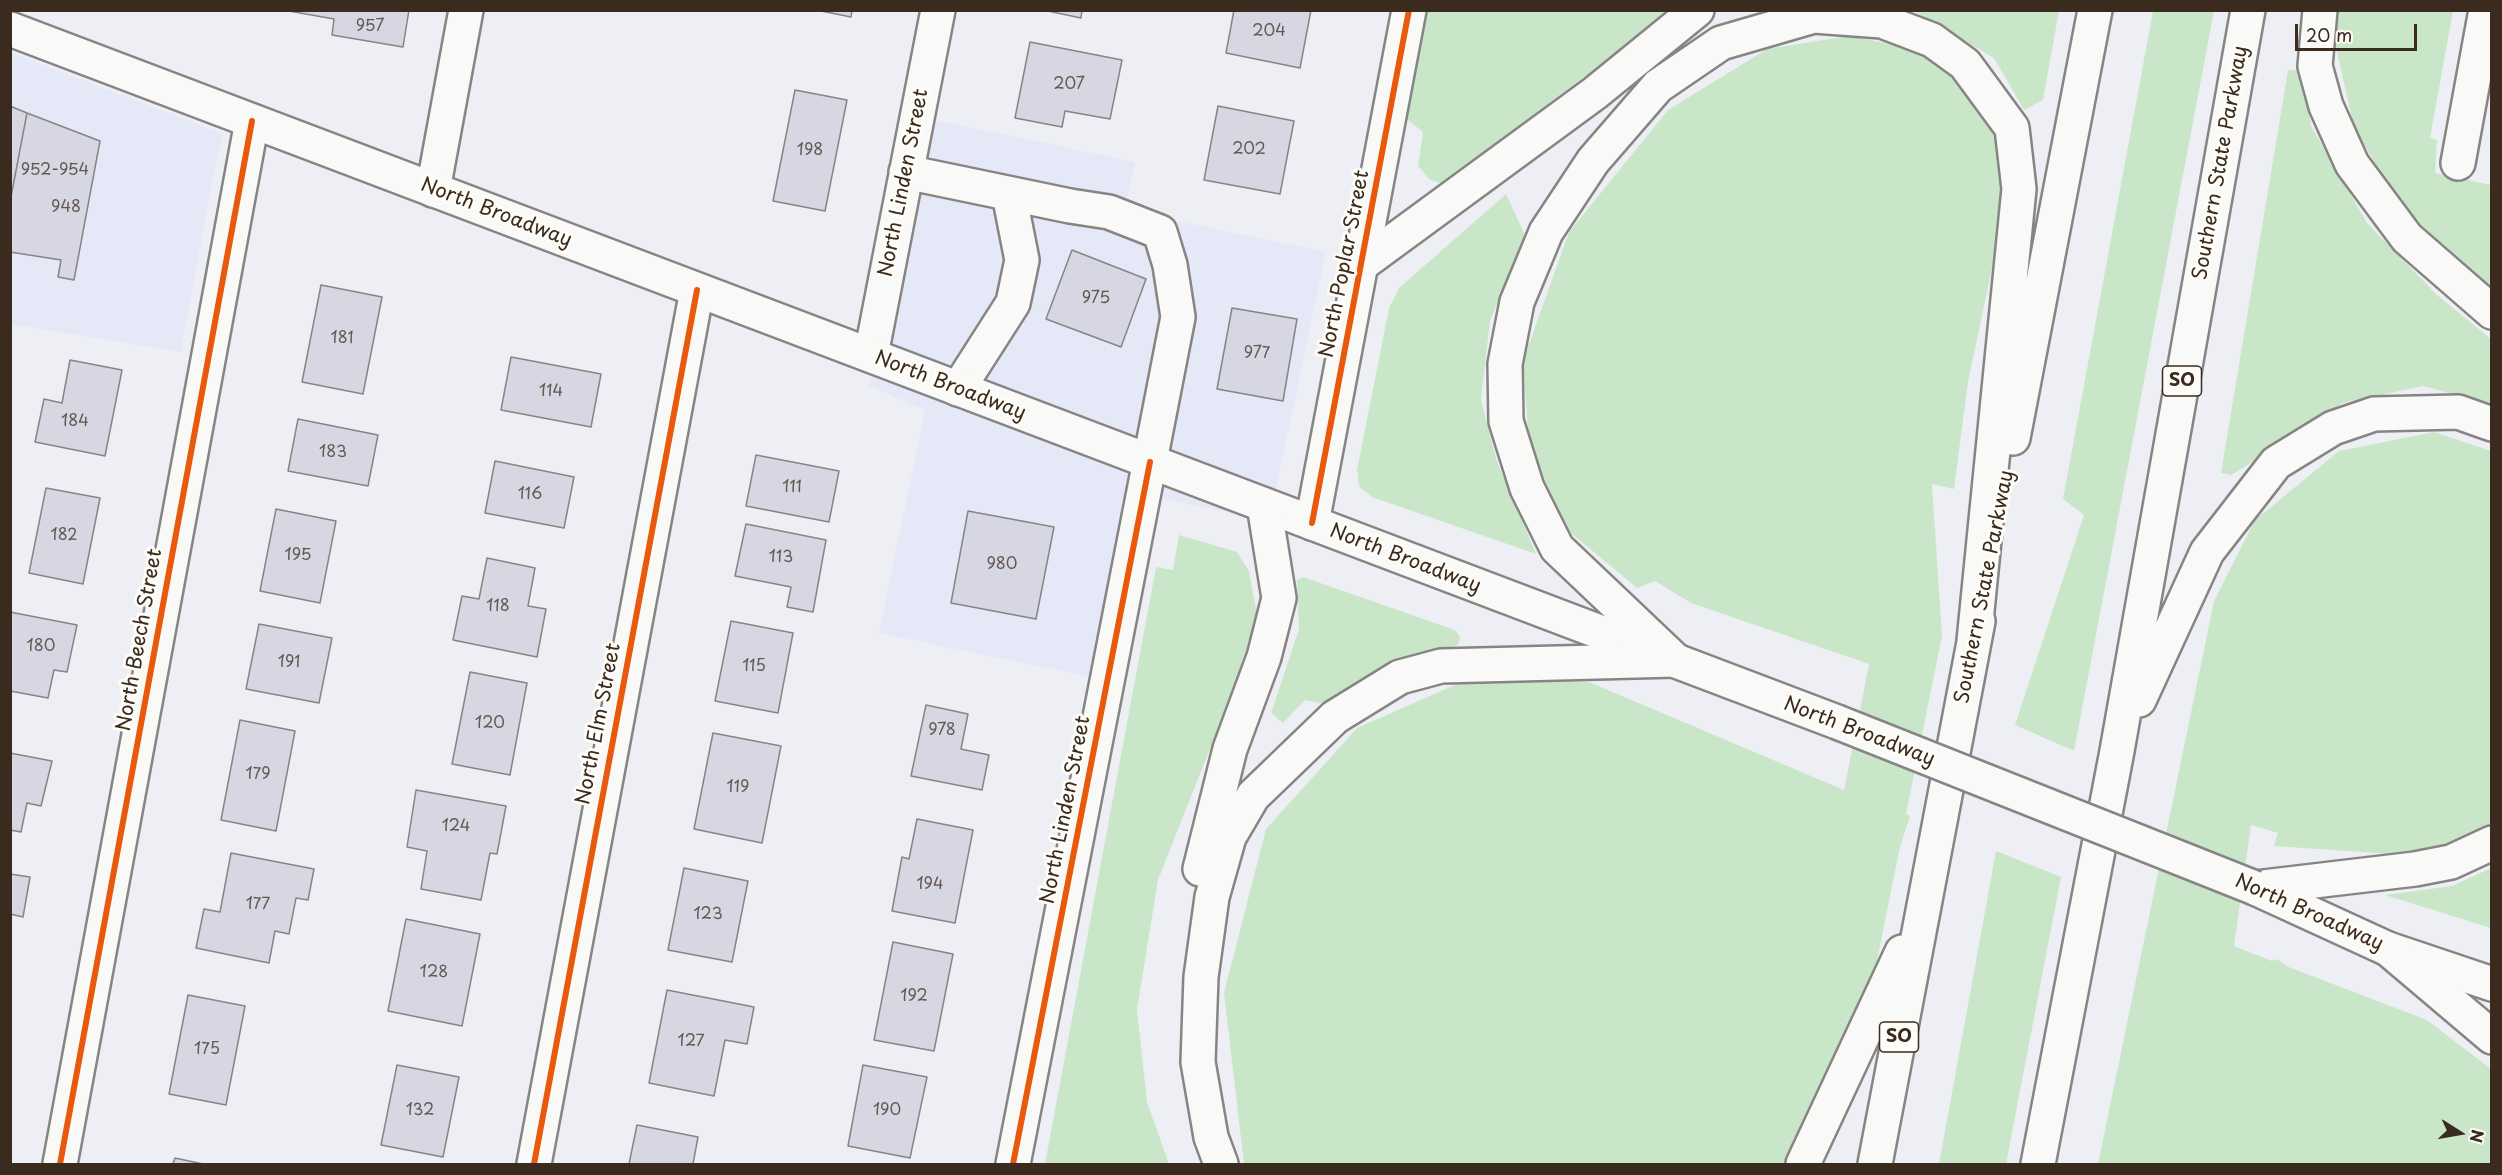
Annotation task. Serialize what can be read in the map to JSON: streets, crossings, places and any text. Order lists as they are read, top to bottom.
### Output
{
  "streets": {
    "main road": [
      "Southern State Parkway",
      "North Linden Street",
      "North Broadway",
      "North Poplar Street",
      "SO",
      "North Beech Street",
      "North Elm Street"
    ]
  },
  "crossings": [
    ["North Linden Street", "North Broadway"],
    ["North Broadway", "North Poplar Street"],
    ["North Broadway", "North Beech Street"],
    ["North Broadway", "North Elm Street"]
  ],
  "house_numbers": [
    "957",
    "204",
    "207",
    "202",
    "198",
    "952-954",
    "948",
    "975",
    "181",
    "977",
    "114",
    "184",
    "183",
    "111",
    "116",
    "182",
    "195",
    "113",
    "980",
    "118",
    "180",
    "191",
    "115",
    "120",
    "978",
    "179",
    "119",
    "124",
    "194",
    "177",
    "123",
    "128",
    "192",
    "127",
    "175",
    "132",
    "190"
  ],
  "scale_bar": "20 m",
  "north": "right"
}
